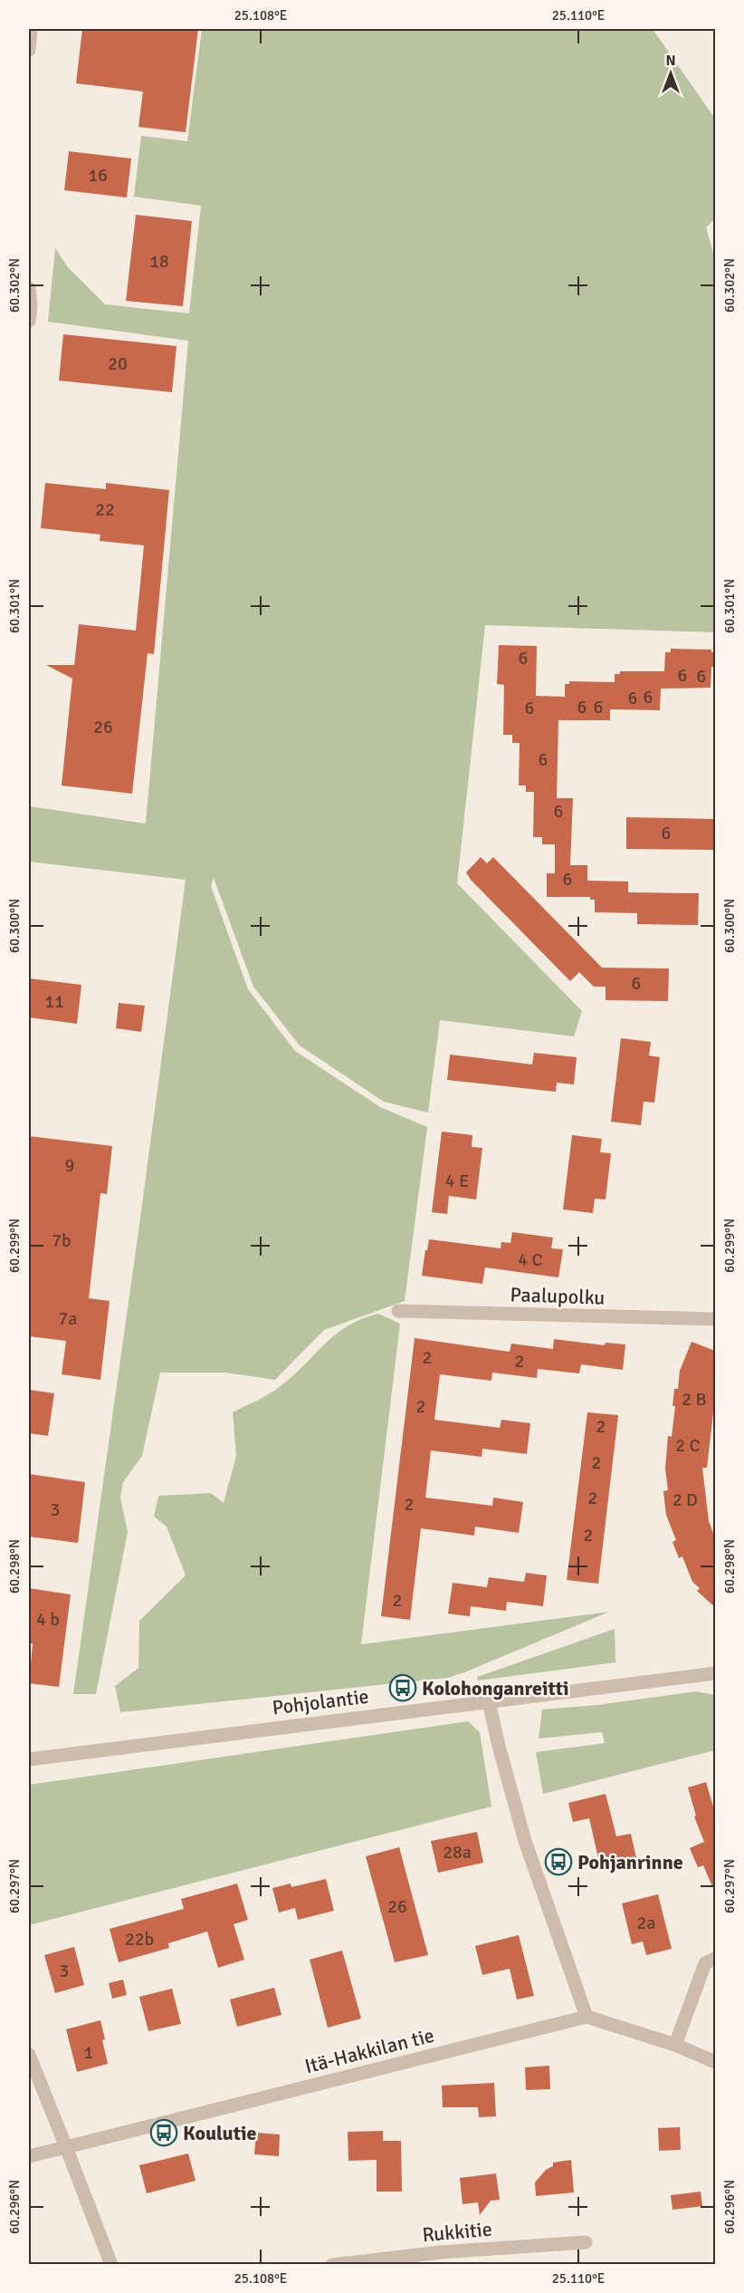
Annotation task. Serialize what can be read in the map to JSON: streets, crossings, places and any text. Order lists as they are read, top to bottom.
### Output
{
  "streets": {
    "street": [
      "Paalupolku",
      "Pohjolantie",
      "Itä-Hakkilan tie",
      "Rukkitie"
    ]
  },
  "places": {
    "bus stop": ["Kolohonganreitti", "Pohjanrinne", "Koulutie"]
  },
  "house_numbers": [
    "16",
    "18",
    "20",
    "22",
    "6",
    "6",
    "6",
    "6",
    "6",
    "6",
    "6",
    "6",
    "26",
    "6",
    "6",
    "6",
    "6",
    "6",
    "11",
    "9",
    "4 E",
    "7b",
    "4 C",
    "7a",
    "2",
    "2",
    "2 B",
    "2",
    "2",
    "2 C",
    "2",
    "2",
    "2 D",
    "2",
    "3",
    "2",
    "2",
    "4 b",
    "28a",
    "26",
    "2a",
    "22b",
    "3",
    "1"
  ],
  "north": "top",
  "coordinates": [
    "25.108°E",
    "25.110°E",
    "60.302°N",
    "60.301°N",
    "60.300°N",
    "60.299°N",
    "60.298°N",
    "60.297°N",
    "60.296°N"
  ]
}
